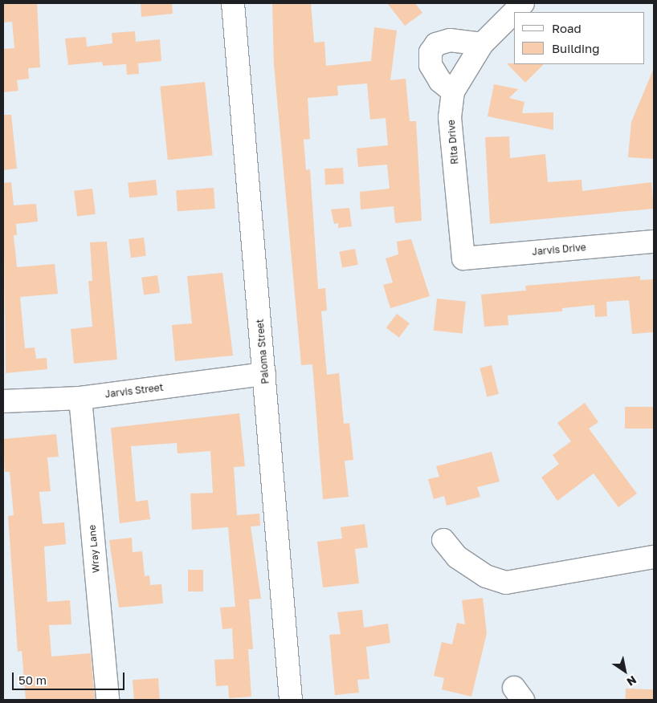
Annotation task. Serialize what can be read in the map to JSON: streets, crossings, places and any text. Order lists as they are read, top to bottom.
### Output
{
  "streets": {
    "street": [
      "Rita Drive",
      "Jarvis Drive",
      "Paloma Street",
      "Jarvis Street",
      "Wray Lane"
    ]
  },
  "crossings": [
    ["Rita Drive", "Jarvis Drive"],
    ["Paloma Street", "Jarvis Street"],
    ["Jarvis Street", "Wray Lane"]
  ],
  "legend": ["Road", "Building"],
  "scale_bar": "50 m",
  "north": "bottom right"
}
